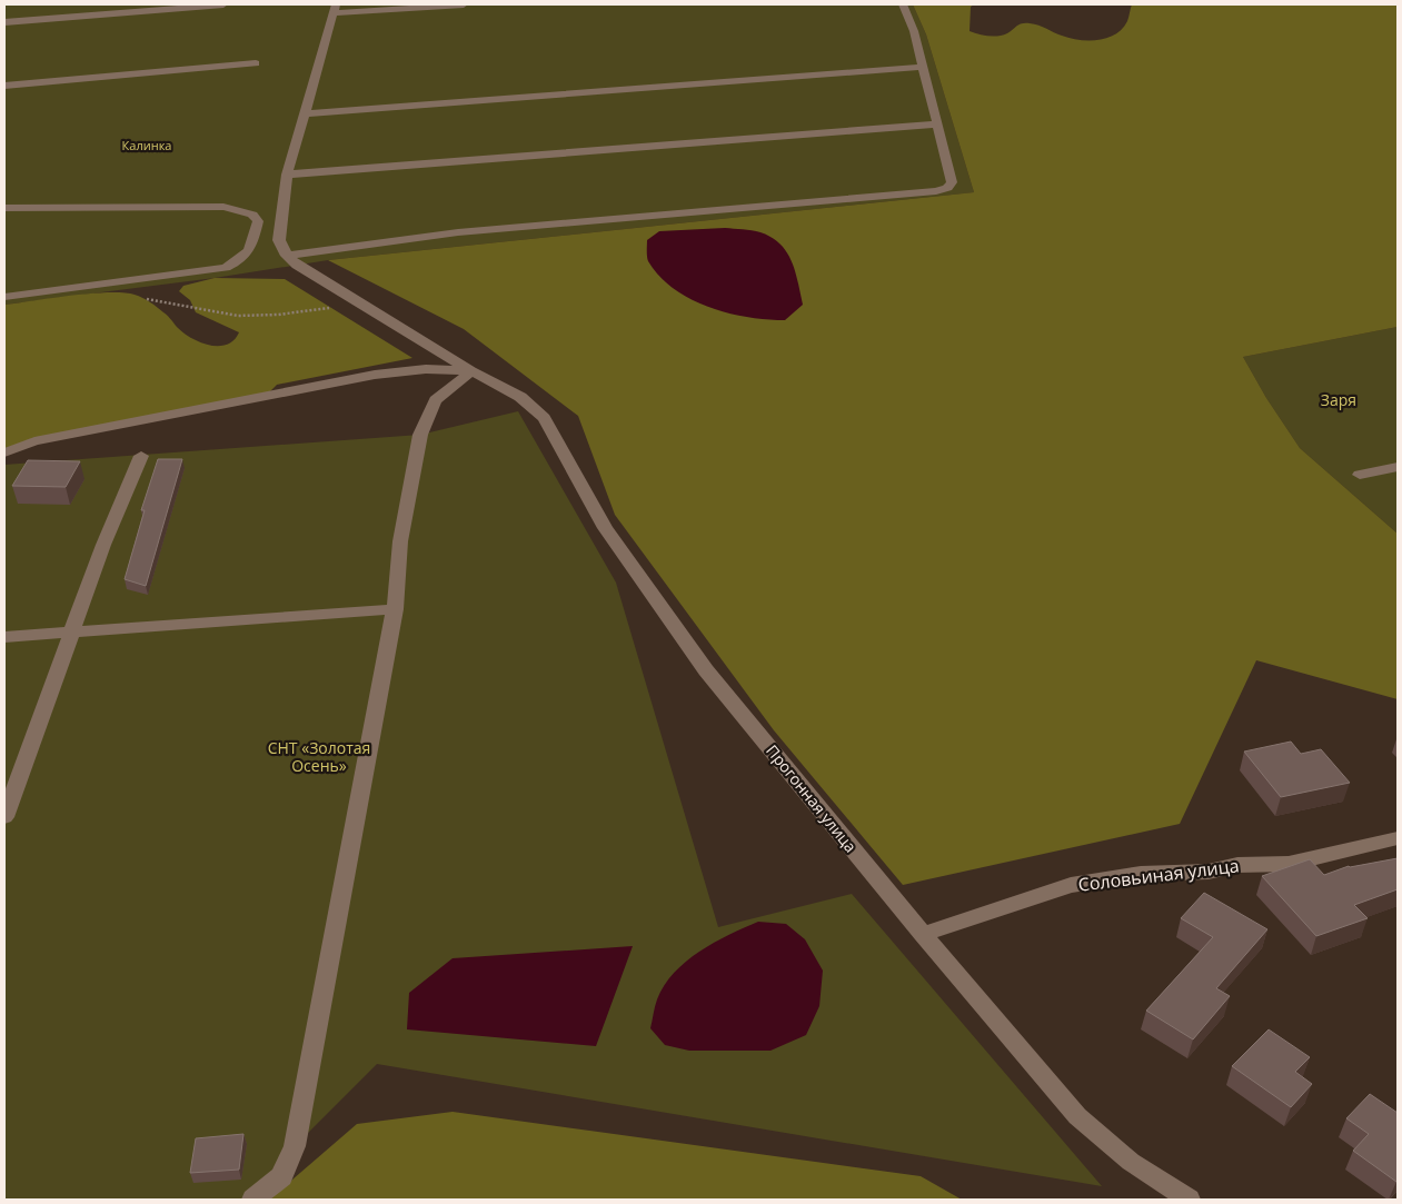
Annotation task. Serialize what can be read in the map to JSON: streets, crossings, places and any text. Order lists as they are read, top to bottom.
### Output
{
  "streets": {
    "street": ["Прогонная улица", "Соловьиная улица"]
  },
  "crossings": [
    ["Прогонная улица", "Соловьиная улица"]
  ],
  "parks": ["Калинка", "Заря", "СНТ «Золотая Осень»"]
}
